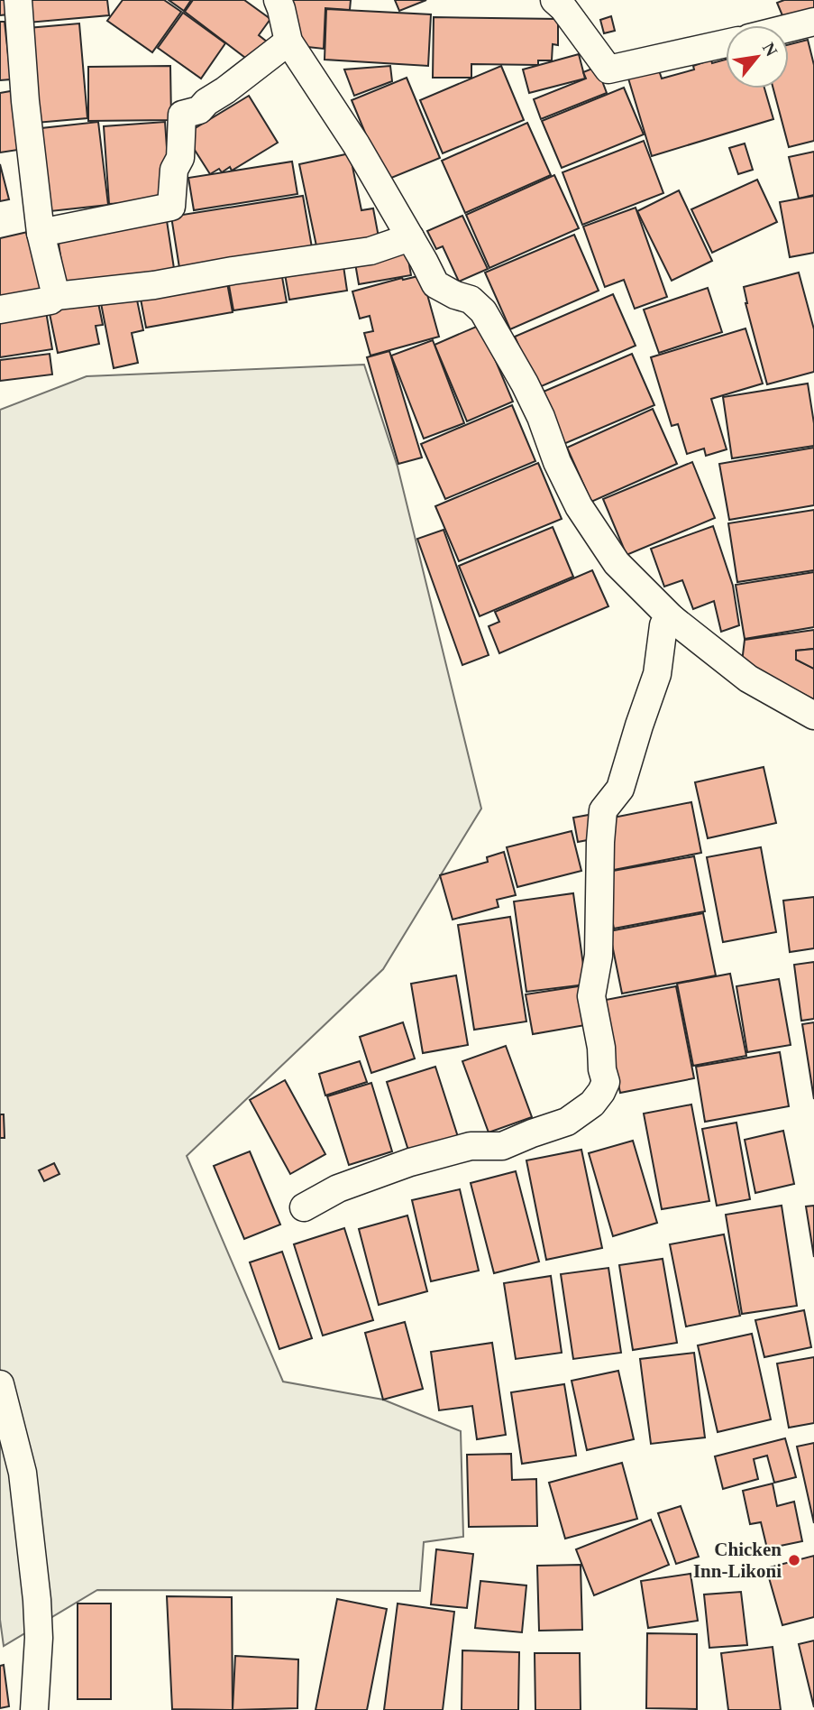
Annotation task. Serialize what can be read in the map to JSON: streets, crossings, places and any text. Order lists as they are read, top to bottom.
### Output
{
  "places": ["Chicken Inn-Likoni"],
  "north": "top right"
}
